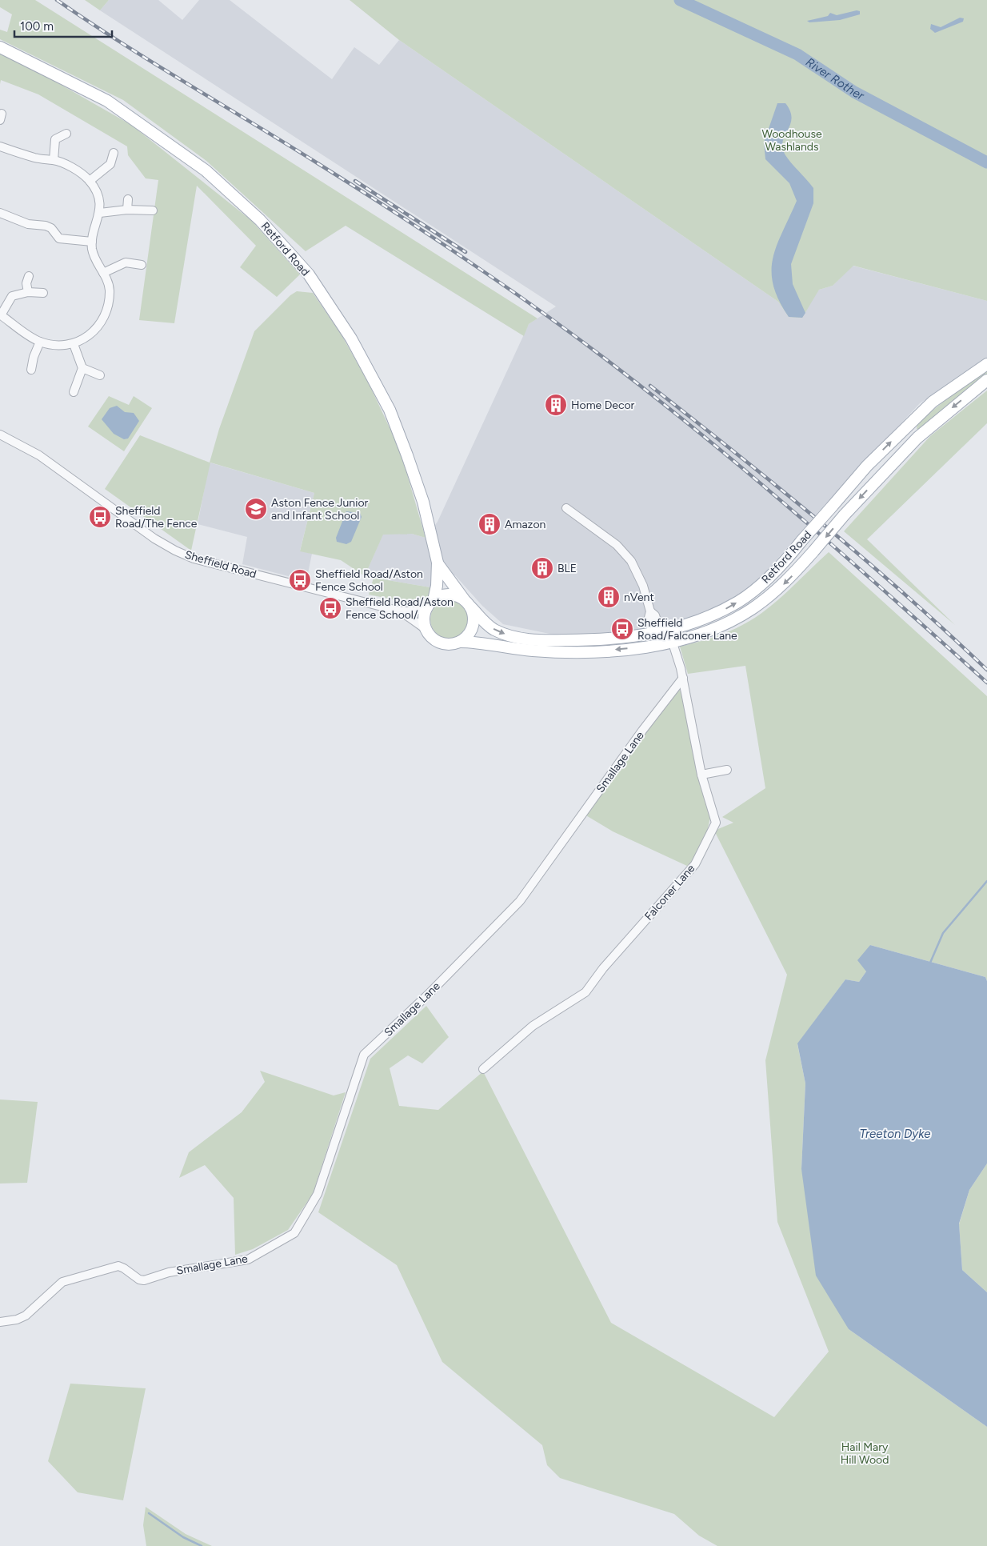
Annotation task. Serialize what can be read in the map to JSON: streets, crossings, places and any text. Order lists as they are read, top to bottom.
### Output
{
  "streets": {
    "main road": ["Retford Road"],
    "street": ["Sheffield Road", "Smallage Lane", "Falconer Lane"]
  },
  "crossings": [
    ["Retford Road", "Sheffield Road"],
    ["Retford Road", "Falconer Lane"],
    ["Smallage Lane", "Falconer Lane"]
  ],
  "water": ["River Rother", "Treeton Dyke"],
  "parks": ["Woodhouse Washlands", "Hail Mary Hill Wood"],
  "places": {
    "building": [
      "Home Decor",
      "Amazon",
      "BLE",
      "nVent"
    ],
    "school or university": ["Aston Fence Junior and Infant School"],
    "bus stop": [
      "Sheffield Road/The Fence",
      "Sheffield Road/Aston Fence School",
      "Sheffield Road/Aston Fence School/",
      "Sheffield Road/Falconer Lane"
    ]
  },
  "scale_bar": "100 m"
}
